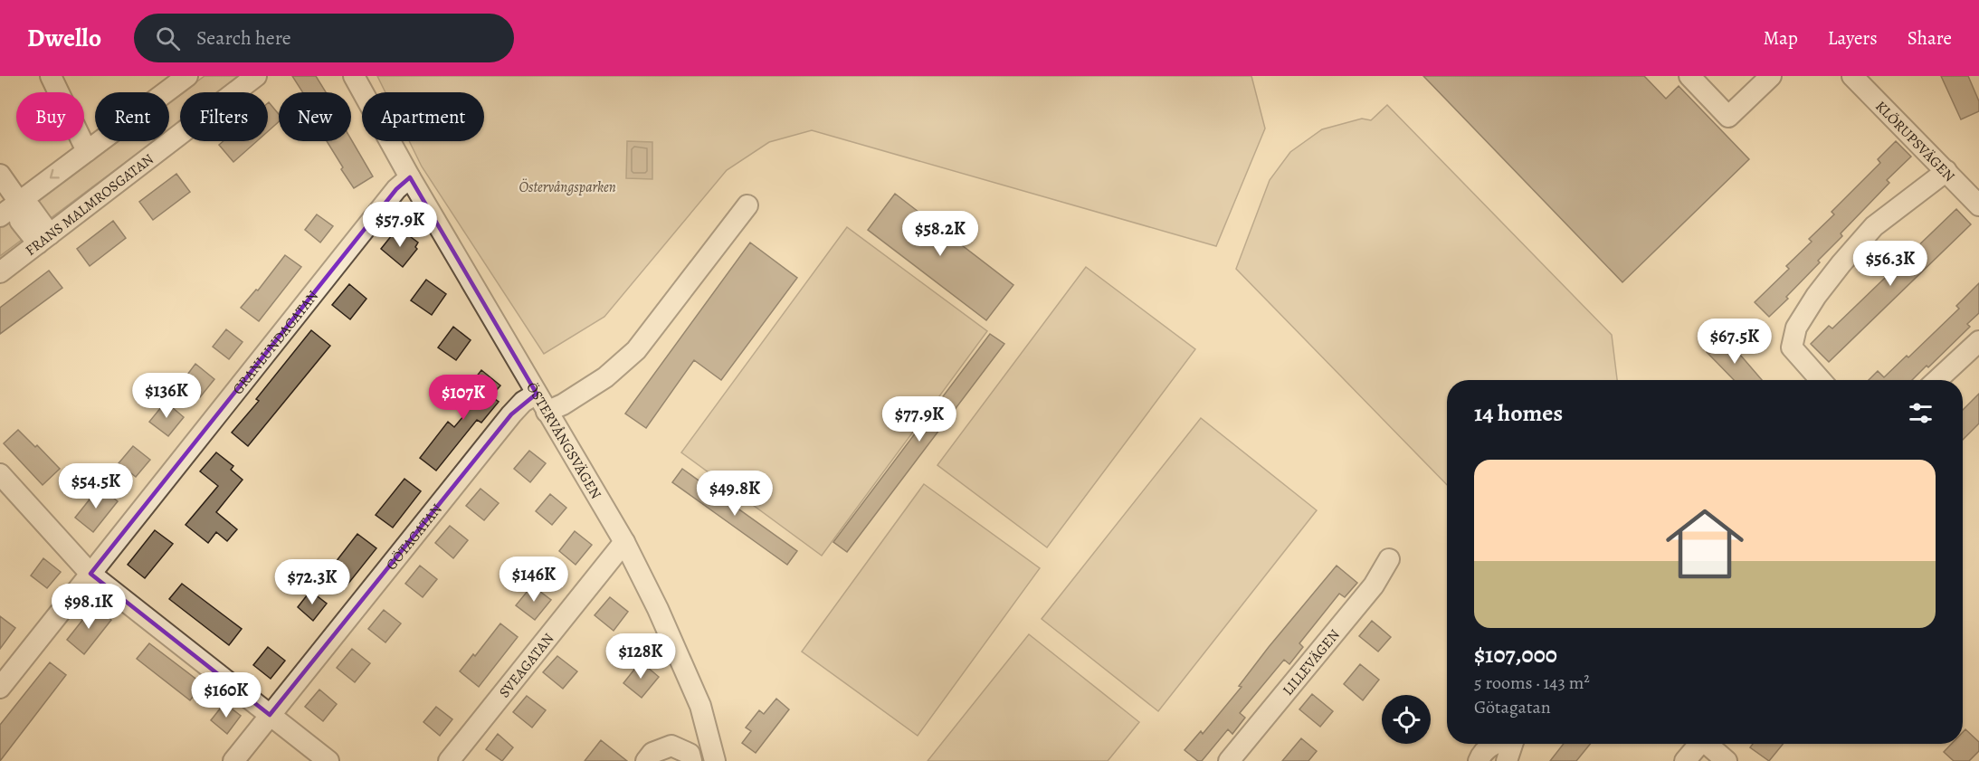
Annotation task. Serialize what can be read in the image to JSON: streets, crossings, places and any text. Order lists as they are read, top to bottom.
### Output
{
  "streets": {
    "street": [
      "KLÖRUPSVÄGEN",
      "FRANS MALMROSGATAN",
      "GRANLUNDAGATAN",
      "ÖSTERVÅNGSVÄGEN",
      "GÖTAGATAN",
      "LILLEVÄGEN",
      "SVEAGATAN"
    ]
  },
  "crossings": [
    ["GRANLUNDAGATAN", "ÖSTERVÅNGSVÄGEN"],
    ["ÖSTERVÅNGSVÄGEN", "GÖTAGATAN"],
    ["ÖSTERVÅNGSVÄGEN", "SVEAGATAN"]
  ],
  "parks": ["Östervångsparken"],
  "page": {
    "header": "Dwello",
    "search": "Search here",
    "nav": ["Map", "Layers", "Share"],
    "chip": [
      "Buy",
      "Rent",
      "Filters",
      "New",
      "Apartment"
    ],
    "price": [
      "$57.9K",
      "$58.2K",
      "$56.3K",
      "$67.5K",
      "$136K",
      "$107K",
      "$77.9K",
      "$54.5K",
      "$49.8K",
      "$146K",
      "$72.3K",
      "$98.1K",
      "$128K",
      "$160K"
    ],
    "heading": "14 homes",
    "list": [
      {
        "name": "$107,000",
        "note": "5 rooms · 143 m² · Götagatan"
      }
    ]
  }
}
